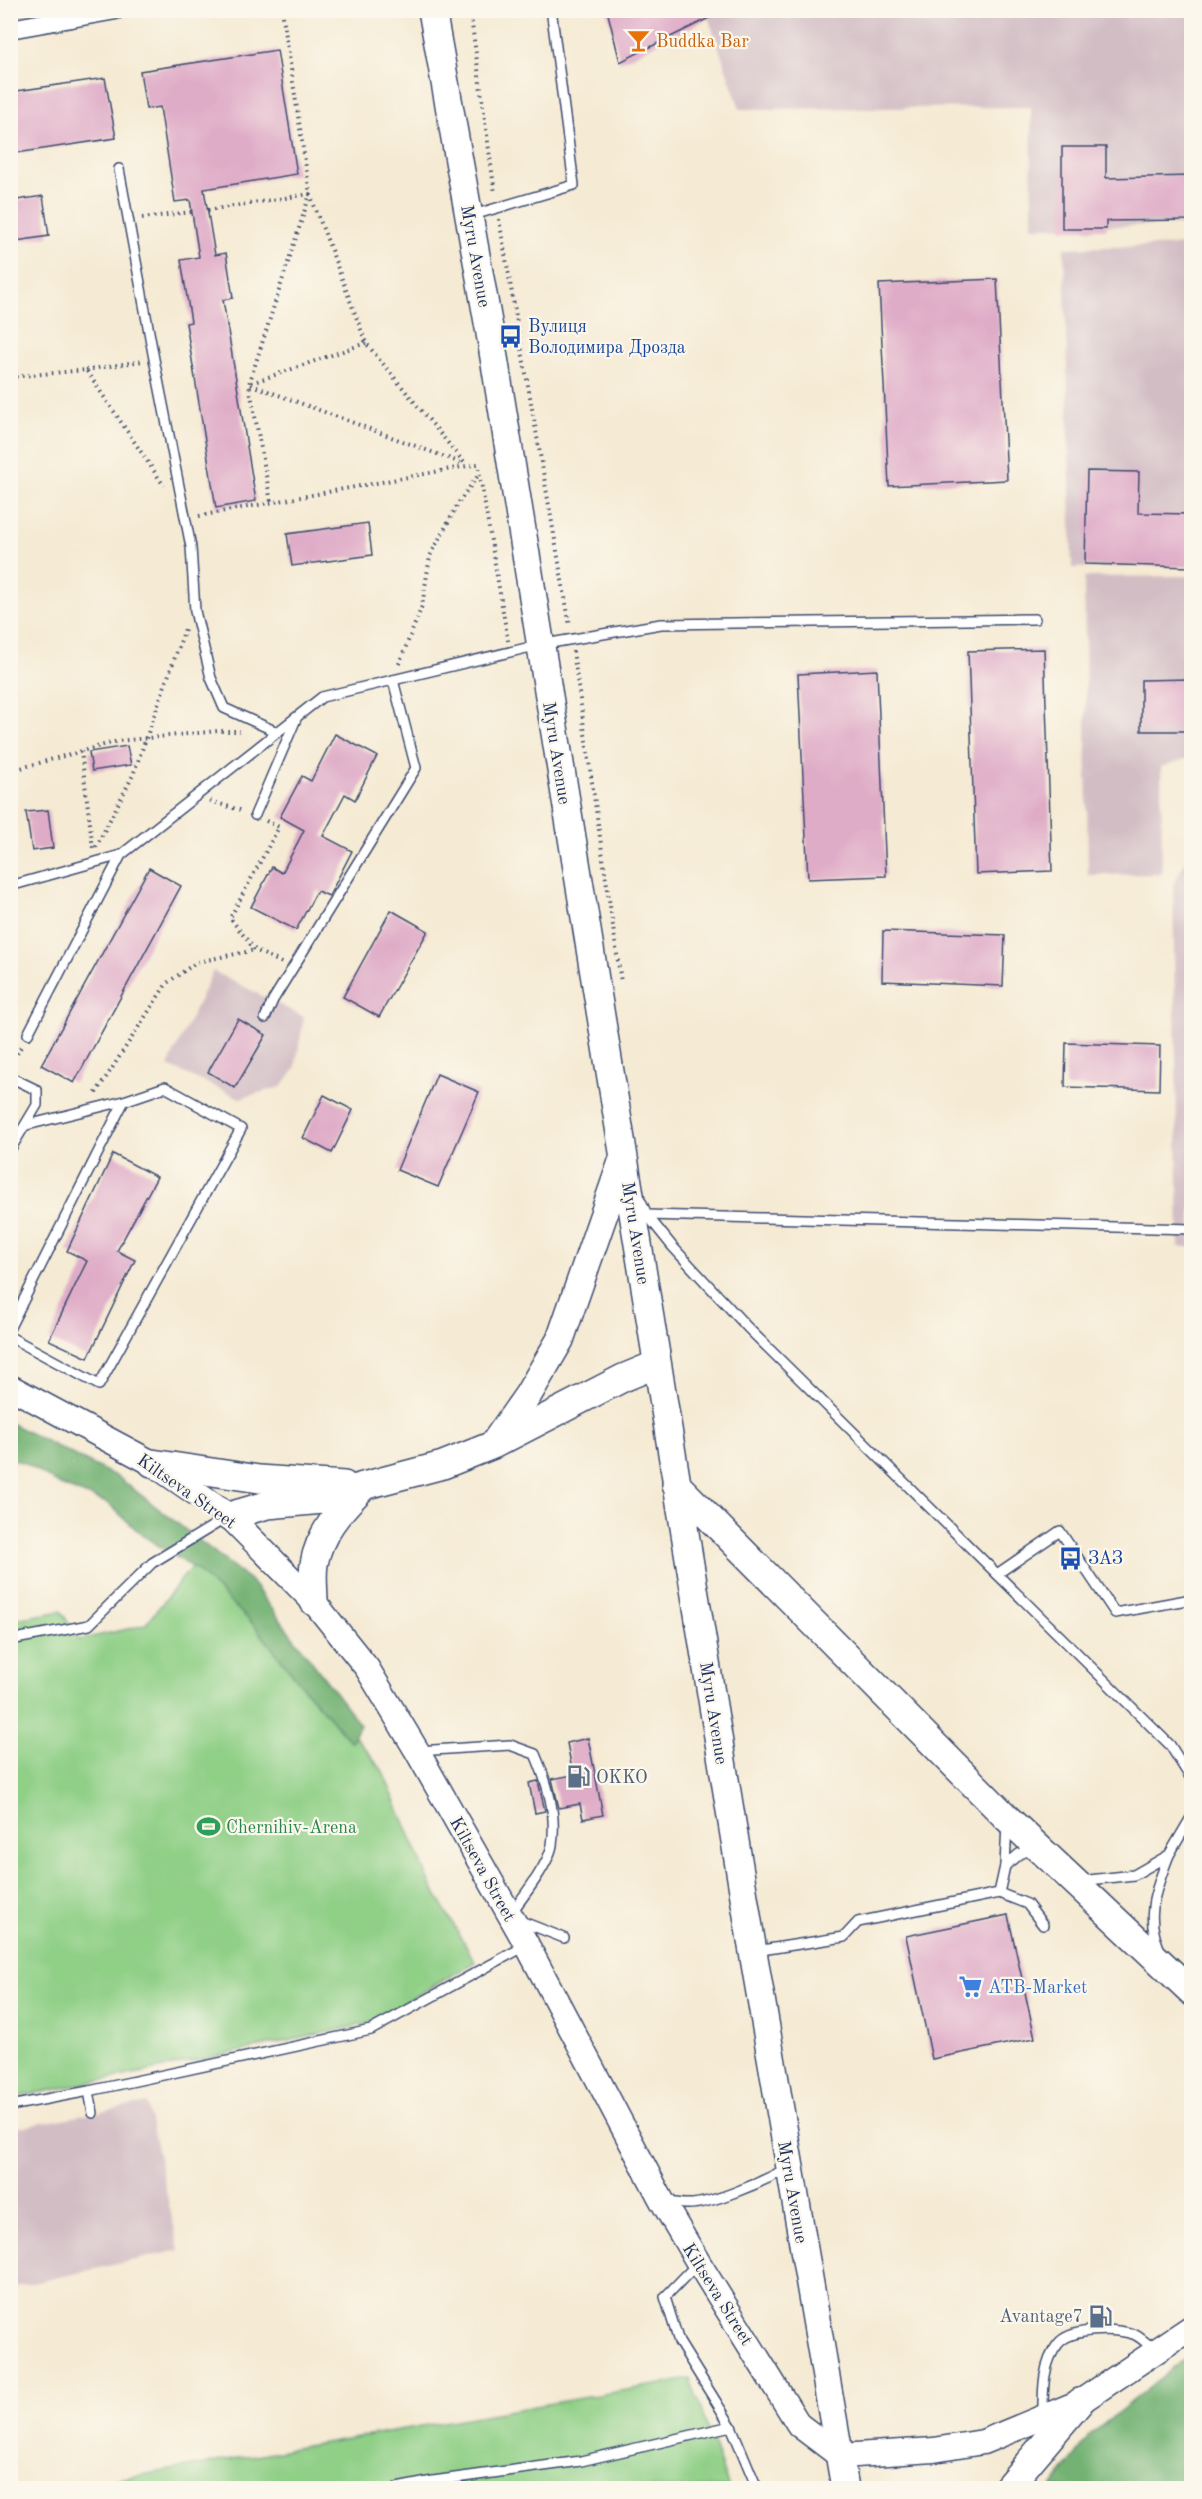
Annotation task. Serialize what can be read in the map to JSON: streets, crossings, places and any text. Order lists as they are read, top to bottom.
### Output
{
  "streets": {
    "main road": ["Myru Avenue", "Kiltseva Street"]
  },
  "crossings": [
    ["Myru Avenue", "Kiltseva Street"]
  ],
  "places": {
    "bar": ["Buddka Bar"],
    "bus stop": ["Вулиця Володимира Дрозда", "ЗАЗ"],
    "fuel station": ["OKKO", "Avantage7"],
    "sports": ["Chernihiv-Arena"],
    "supermarket": ["ATB-Market"]
  }
}
